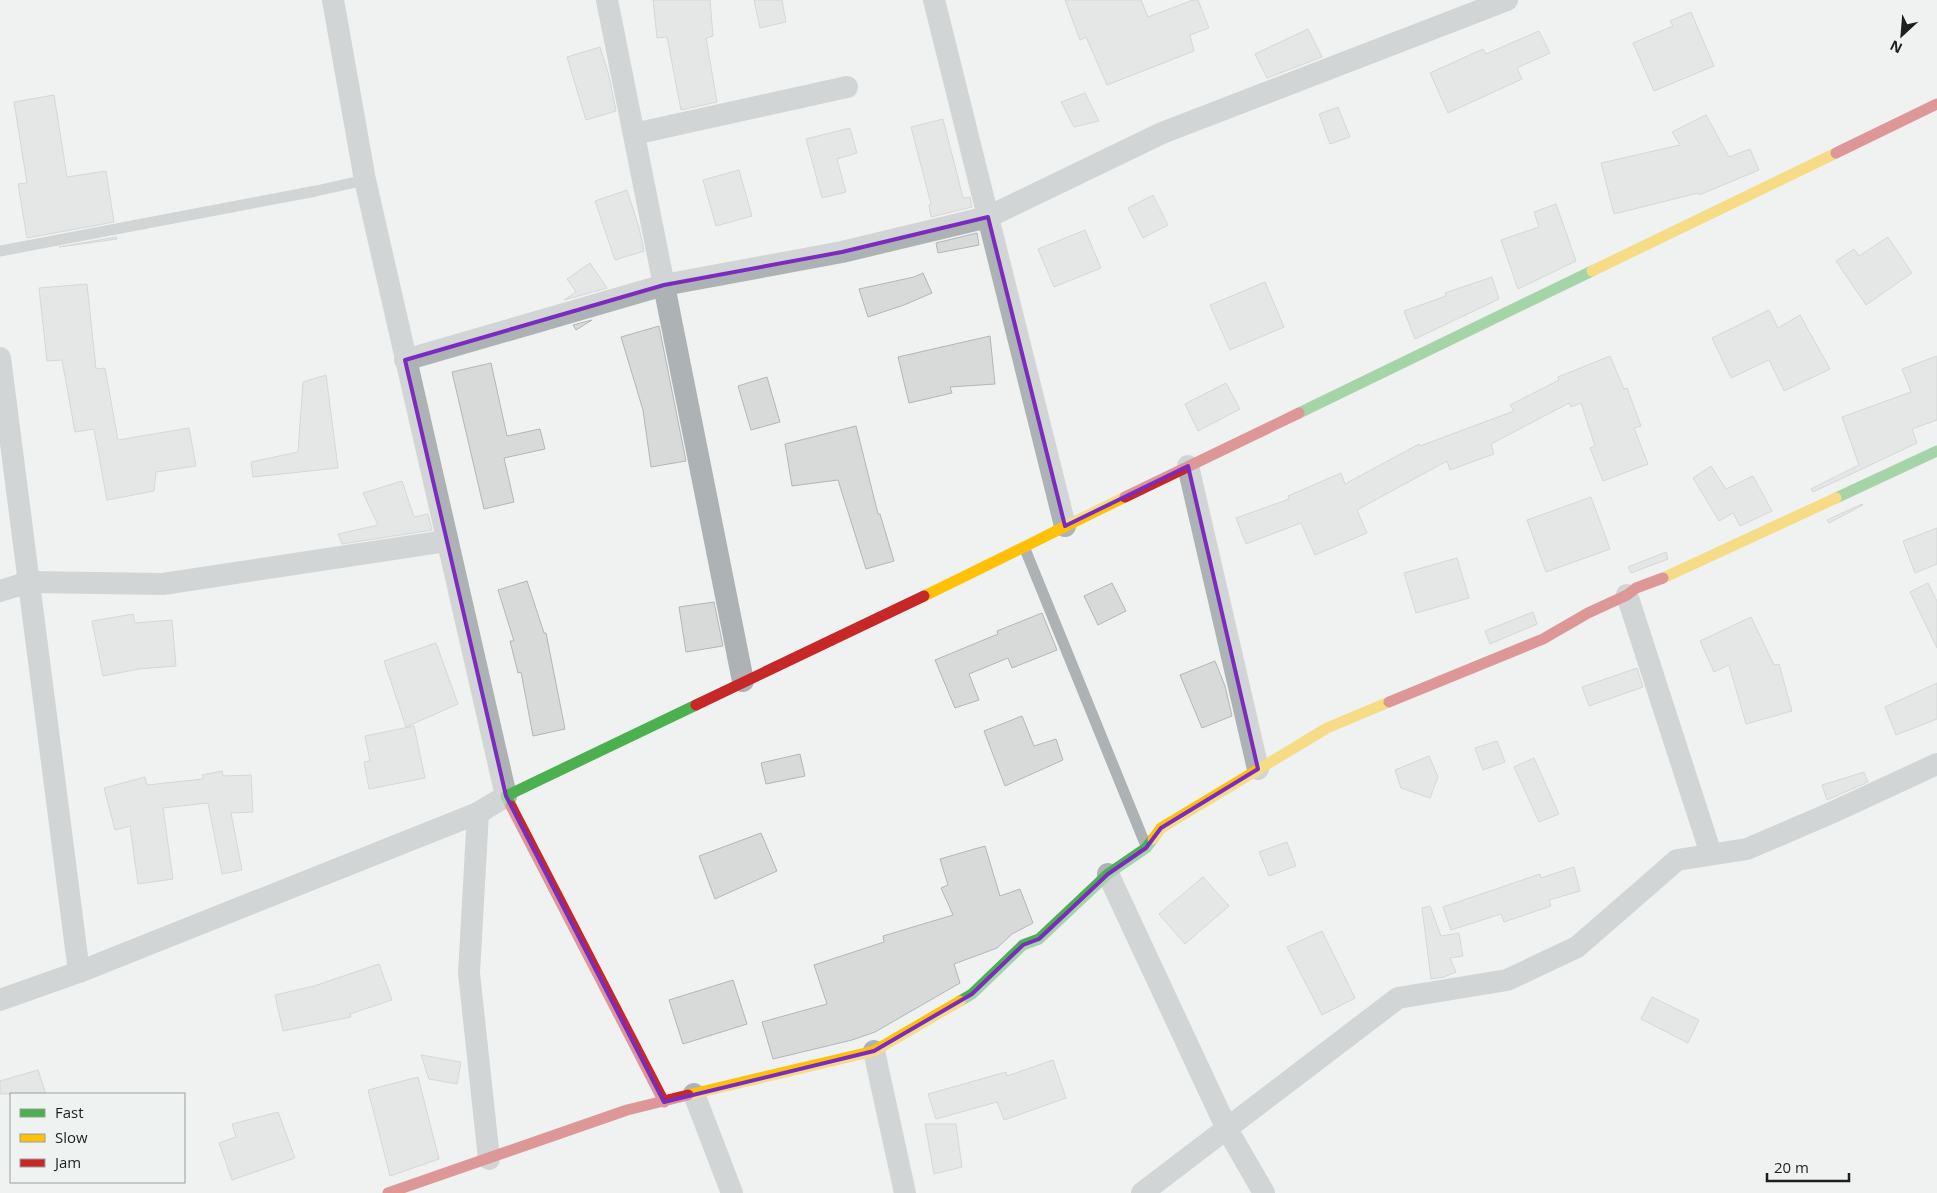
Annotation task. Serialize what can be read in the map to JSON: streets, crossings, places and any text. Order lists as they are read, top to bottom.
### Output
{
  "legend": ["Fast", "Slow", "Jam"],
  "scale_bar": "20 m",
  "north": "bottom left"
}
